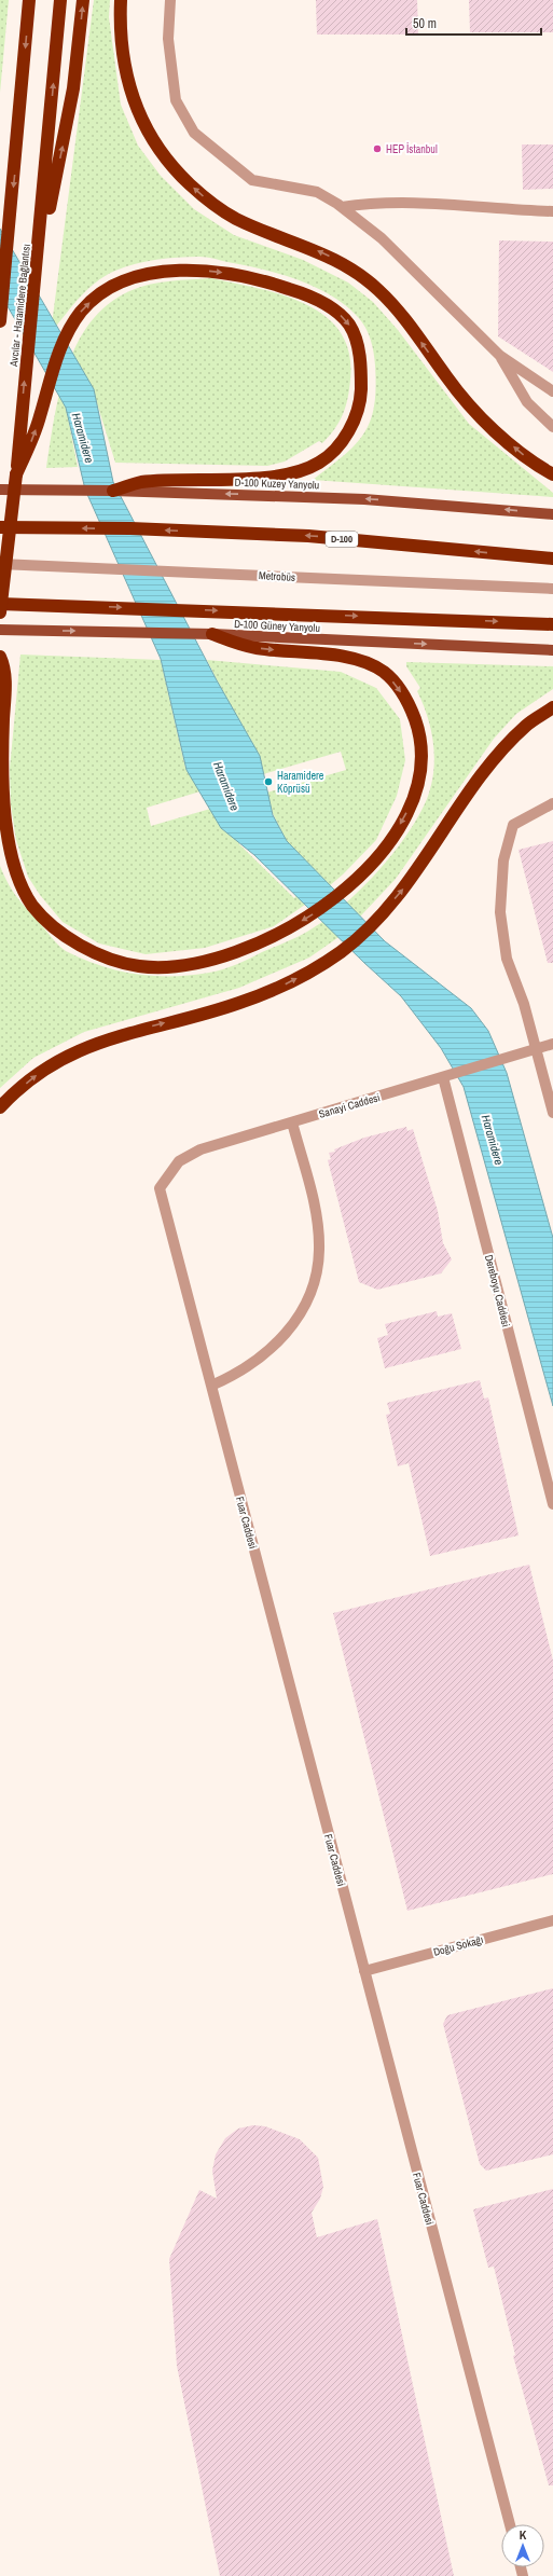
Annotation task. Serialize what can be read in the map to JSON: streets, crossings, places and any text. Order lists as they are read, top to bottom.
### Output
{
  "streets": {
    "highway": ["Avcılar - Haramidere Bağlantısı", "D-100"],
    "main road": ["D-100 Kuzey Yanyolu", "D-100 Güney Yanyolu"],
    "street": [
      "Metrobüs",
      "Sanayi Caddesi",
      "Dereboyu Caddesi",
      "Fuar Caddesi",
      "Doğu Sokağı"
    ]
  },
  "crossings": [
    ["Sanayi Caddesi", "Dereboyu Caddesi"],
    ["Sanayi Caddesi", "Fuar Caddesi"],
    ["Fuar Caddesi", "Doğu Sokağı"]
  ],
  "one_way": ["D-100 Kuzey Yanyolu", "D-100 Güney Yanyolu"],
  "water": ["Haramidere"],
  "places": ["HEP İstanbul", "Haramidere Köprüsü"],
  "scale_bar": "50 m",
  "north": "top"
}
